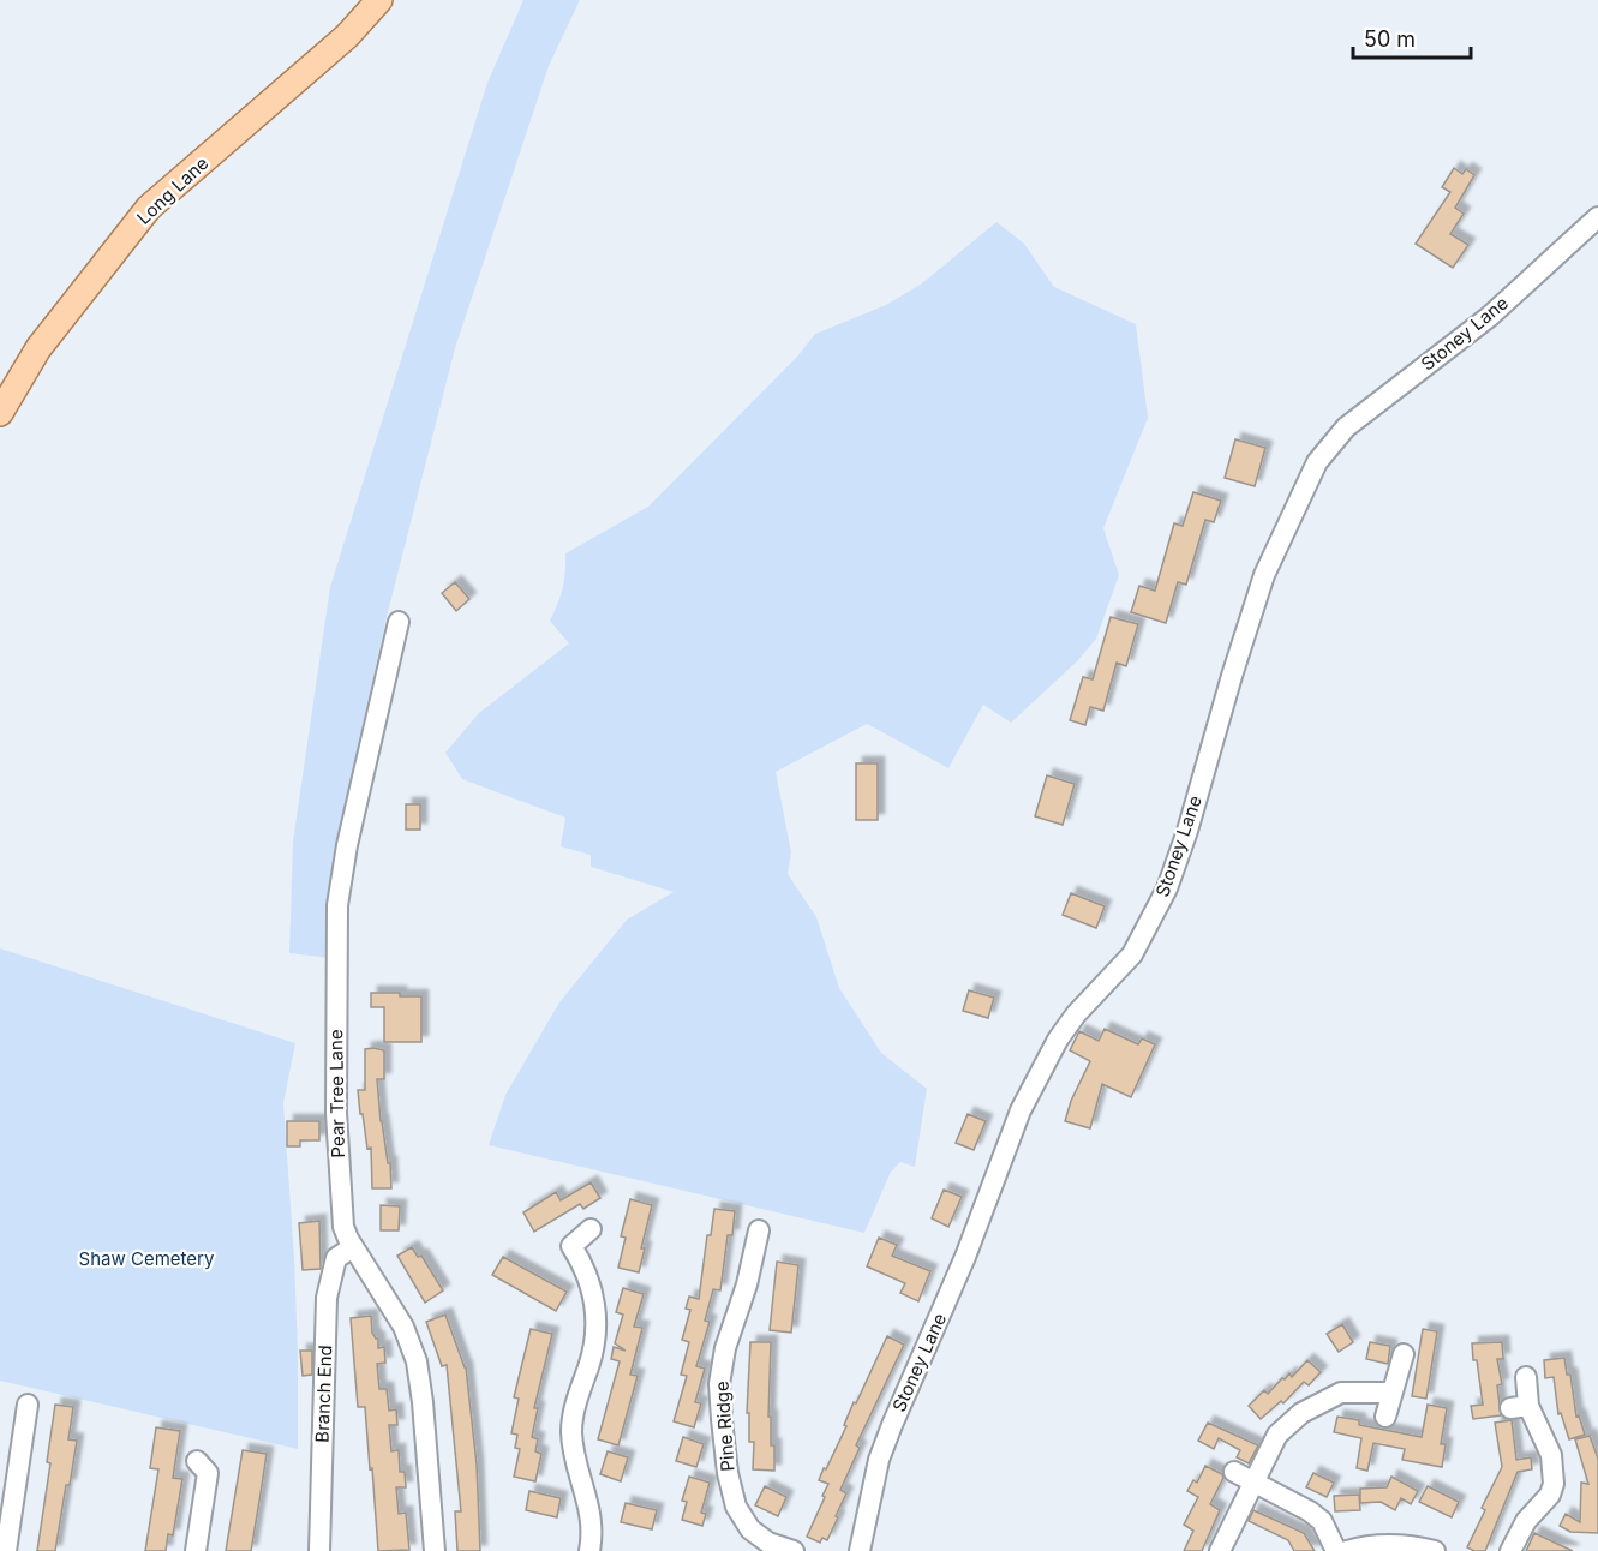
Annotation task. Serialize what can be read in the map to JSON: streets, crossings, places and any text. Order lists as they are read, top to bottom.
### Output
{
  "streets": {
    "main road": ["Long Lane"],
    "street": [
      "Stoney Lane",
      "Pear Tree Lane",
      "Branch End",
      "Pine Ridge"
    ]
  },
  "crossings": [
    ["Pear Tree Lane", "Branch End"]
  ],
  "parks": ["Shaw Cemetery"],
  "scale_bar": "50 m"
}
